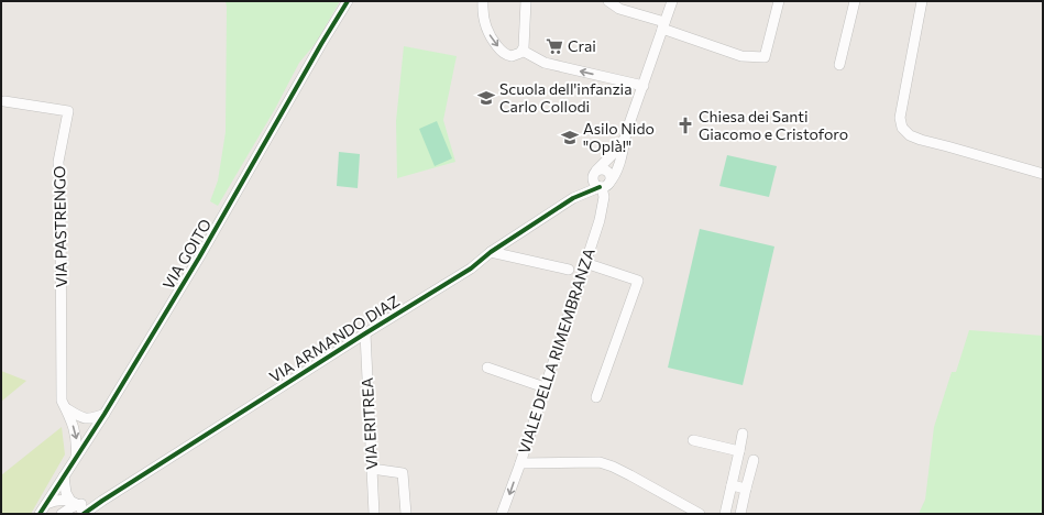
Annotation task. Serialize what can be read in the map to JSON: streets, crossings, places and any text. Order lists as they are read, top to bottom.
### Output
{
  "streets": {
    "street": [
      "VIA PASTRENGO",
      "VIA GOITO",
      "VIA ARMANDO DIAZ",
      "VIALE DELLA RIMEMBRANZA",
      "VIA ERITREA"
    ]
  },
  "crossings": [
    ["VIA PASTRENGO", "VIA GOITO"],
    ["VIA ARMANDO DIAZ", "VIALE DELLA RIMEMBRANZA"],
    ["VIA ARMANDO DIAZ", "VIA ERITREA"]
  ],
  "places": {
    "supermarket": ["Crai"],
    "school or university": ["Scuola dell'infanzia Carlo Collodi", "Asilo Nido \"Oplà!\""],
    "church": ["Chiesa dei Santi Giacomo e Cristoforo"]
  }
}
